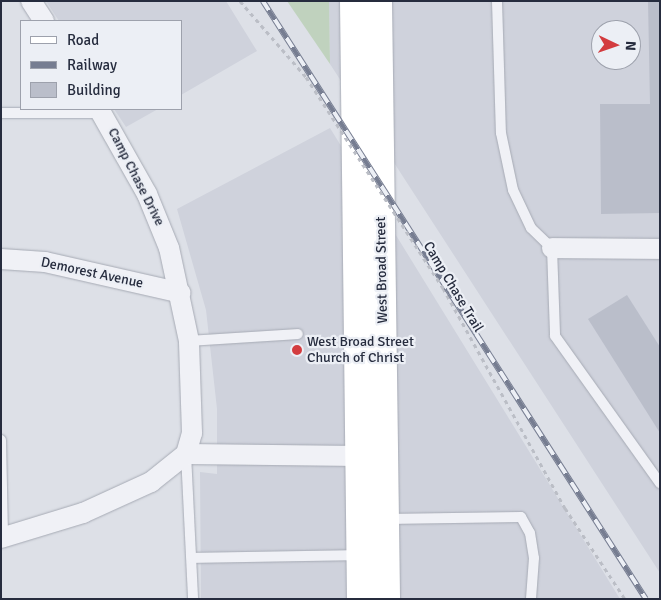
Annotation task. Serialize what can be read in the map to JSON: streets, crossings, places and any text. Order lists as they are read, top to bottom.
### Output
{
  "streets": {
    "main road": ["West Broad Street"],
    "street": ["Camp Chase Drive", "Demorest Avenue"],
    "path": ["Camp Chase Trail"]
  },
  "crossings": [
    ["Camp Chase Drive", "Demorest Avenue"]
  ],
  "places": ["West Broad Street Church of Christ"],
  "legend": ["Road", "Railway", "Building"],
  "north": "right"
}
